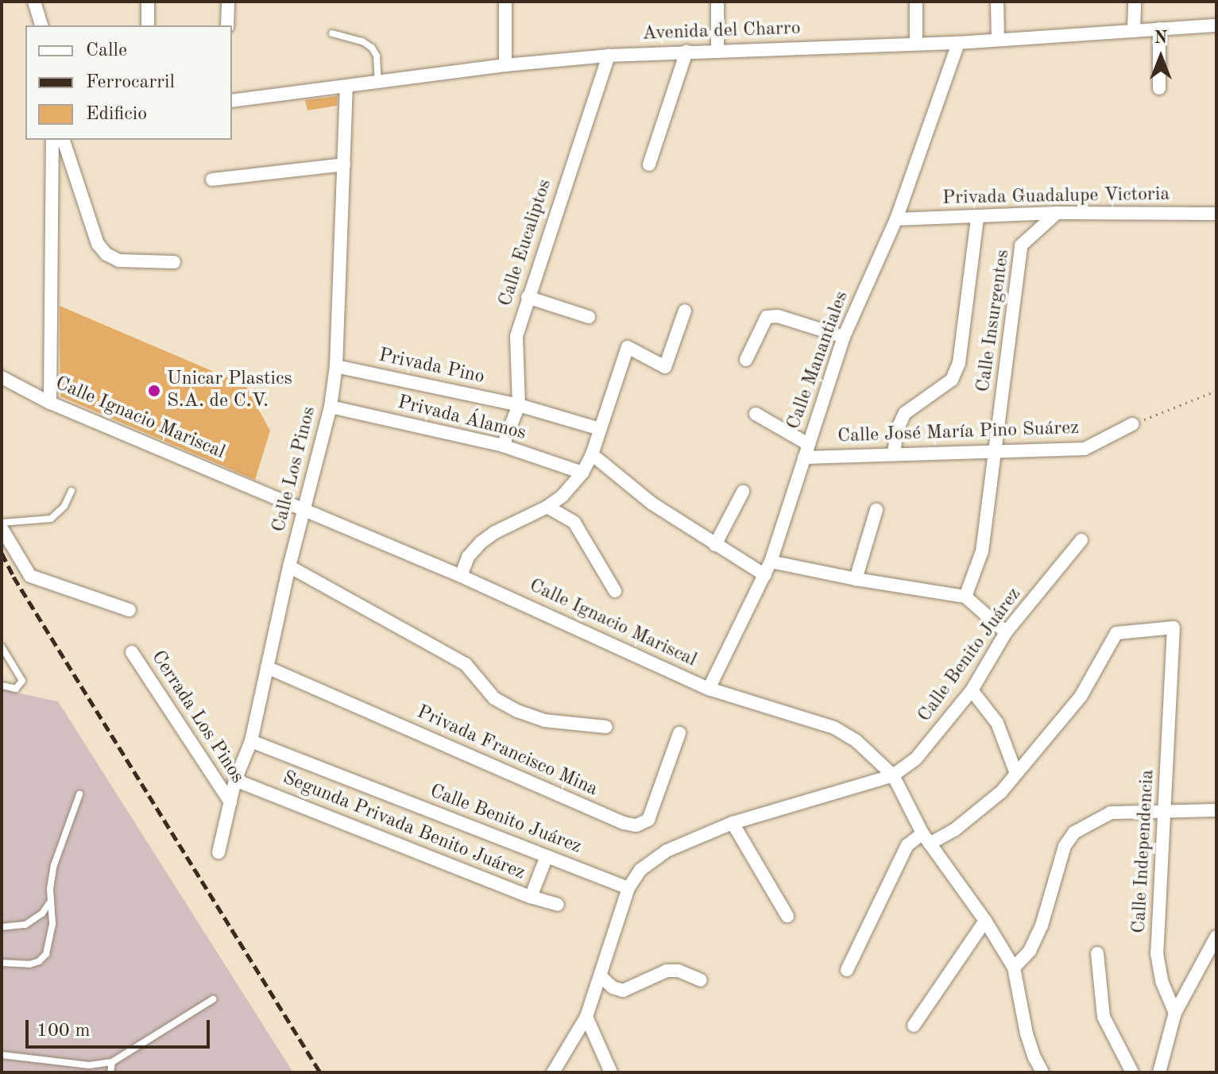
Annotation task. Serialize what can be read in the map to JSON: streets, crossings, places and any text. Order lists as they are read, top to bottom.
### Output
{
  "streets": {
    "street": [
      "Avenida del Charro",
      "Privada Guadalupe Victoria",
      "Calle Eucaliptos",
      "Calle Insurgentes",
      "Calle Manantiales",
      "Privada Pino",
      "Calle Ignacio Mariscal",
      "Privada Álamos",
      "Calle José María Pino Suárez",
      "Calle Los Pinos",
      "Calle Benito Juárez",
      "Cerrada Los Pinos",
      "Privada Francisco Mina",
      "Segunda Privada Benito Juárez",
      "Calle Independencia"
    ]
  },
  "crossings": [
    ["Avenida del Charro", "Calle Eucaliptos"],
    ["Avenida del Charro", "Calle Manantiales"],
    ["Avenida del Charro", "Calle Los Pinos"],
    ["Privada Guadalupe Victoria", "Calle Insurgentes"],
    ["Privada Guadalupe Victoria", "Calle Manantiales"],
    ["Calle Eucaliptos", "Privada Pino"],
    ["Calle Eucaliptos", "Privada Álamos"],
    ["Calle Insurgentes", "Calle José María Pino Suárez"],
    ["Calle Manantiales", "Calle Ignacio Mariscal"],
    ["Calle Manantiales", "Calle José María Pino Suárez"],
    ["Privada Pino", "Calle Los Pinos"],
    ["Calle Ignacio Mariscal", "Calle Los Pinos"],
    ["Calle Ignacio Mariscal", "Calle Benito Juárez"],
    ["Privada Álamos", "Calle Los Pinos"],
    ["Calle Los Pinos", "Calle Benito Juárez"],
    ["Calle Los Pinos", "Cerrada Los Pinos"],
    ["Calle Los Pinos", "Privada Francisco Mina"],
    ["Calle Los Pinos", "Segunda Privada Benito Juárez"]
  ],
  "places": ["Unicar Plastics S.A. de C.V."],
  "legend": ["Calle", "Ferrocarril", "Edificio"],
  "scale_bar": "100 m",
  "north": "top"
}
